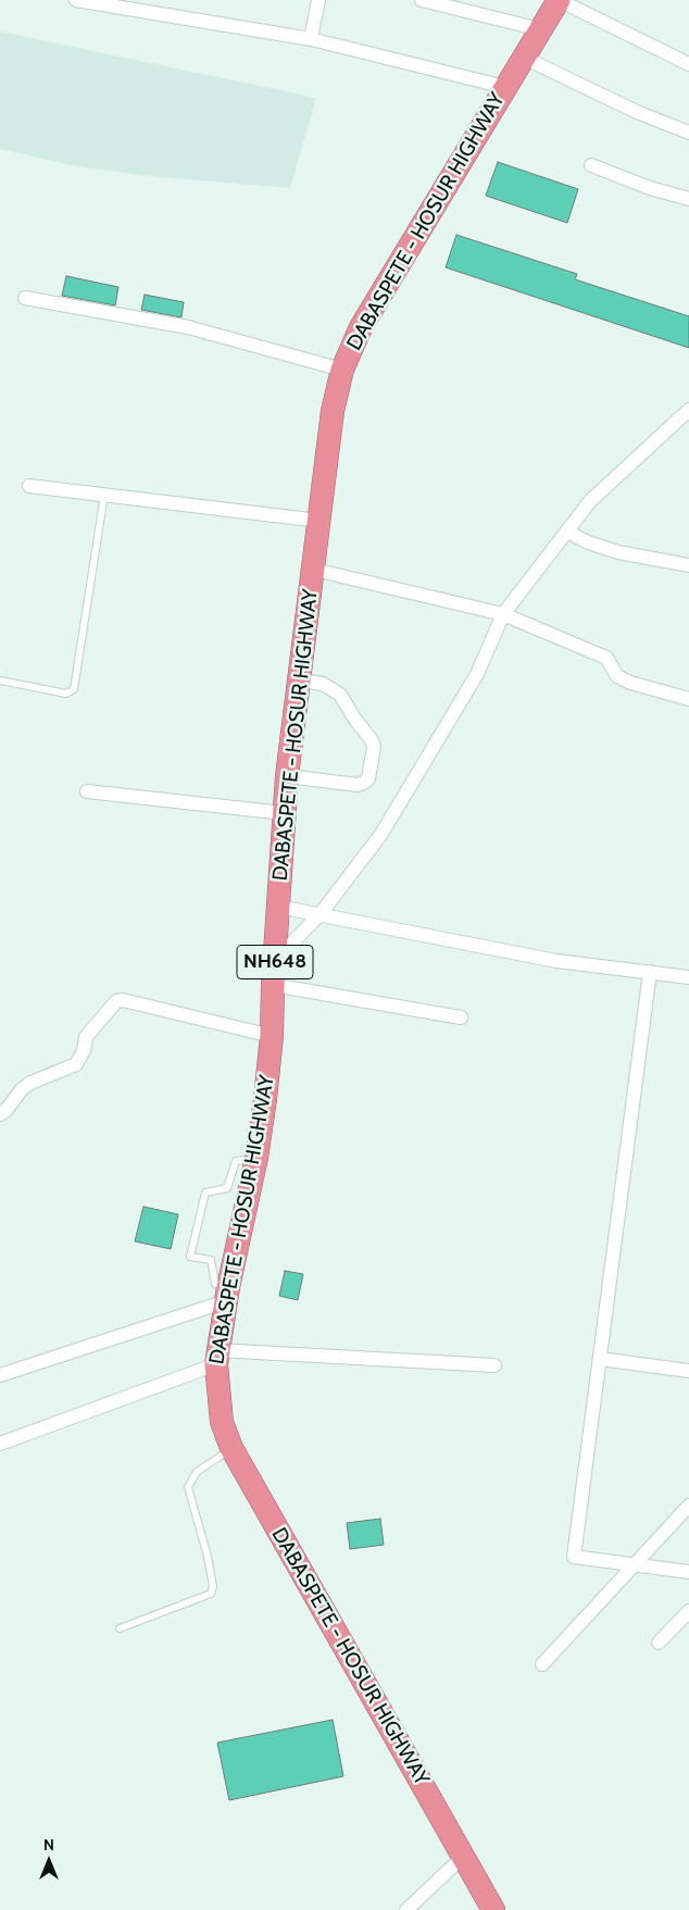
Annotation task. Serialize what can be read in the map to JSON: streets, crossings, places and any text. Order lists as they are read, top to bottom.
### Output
{
  "streets": {
    "highway": ["DABASPETE - HOSUR HIGHWAY", "NH648"]
  },
  "north": "top"
}
